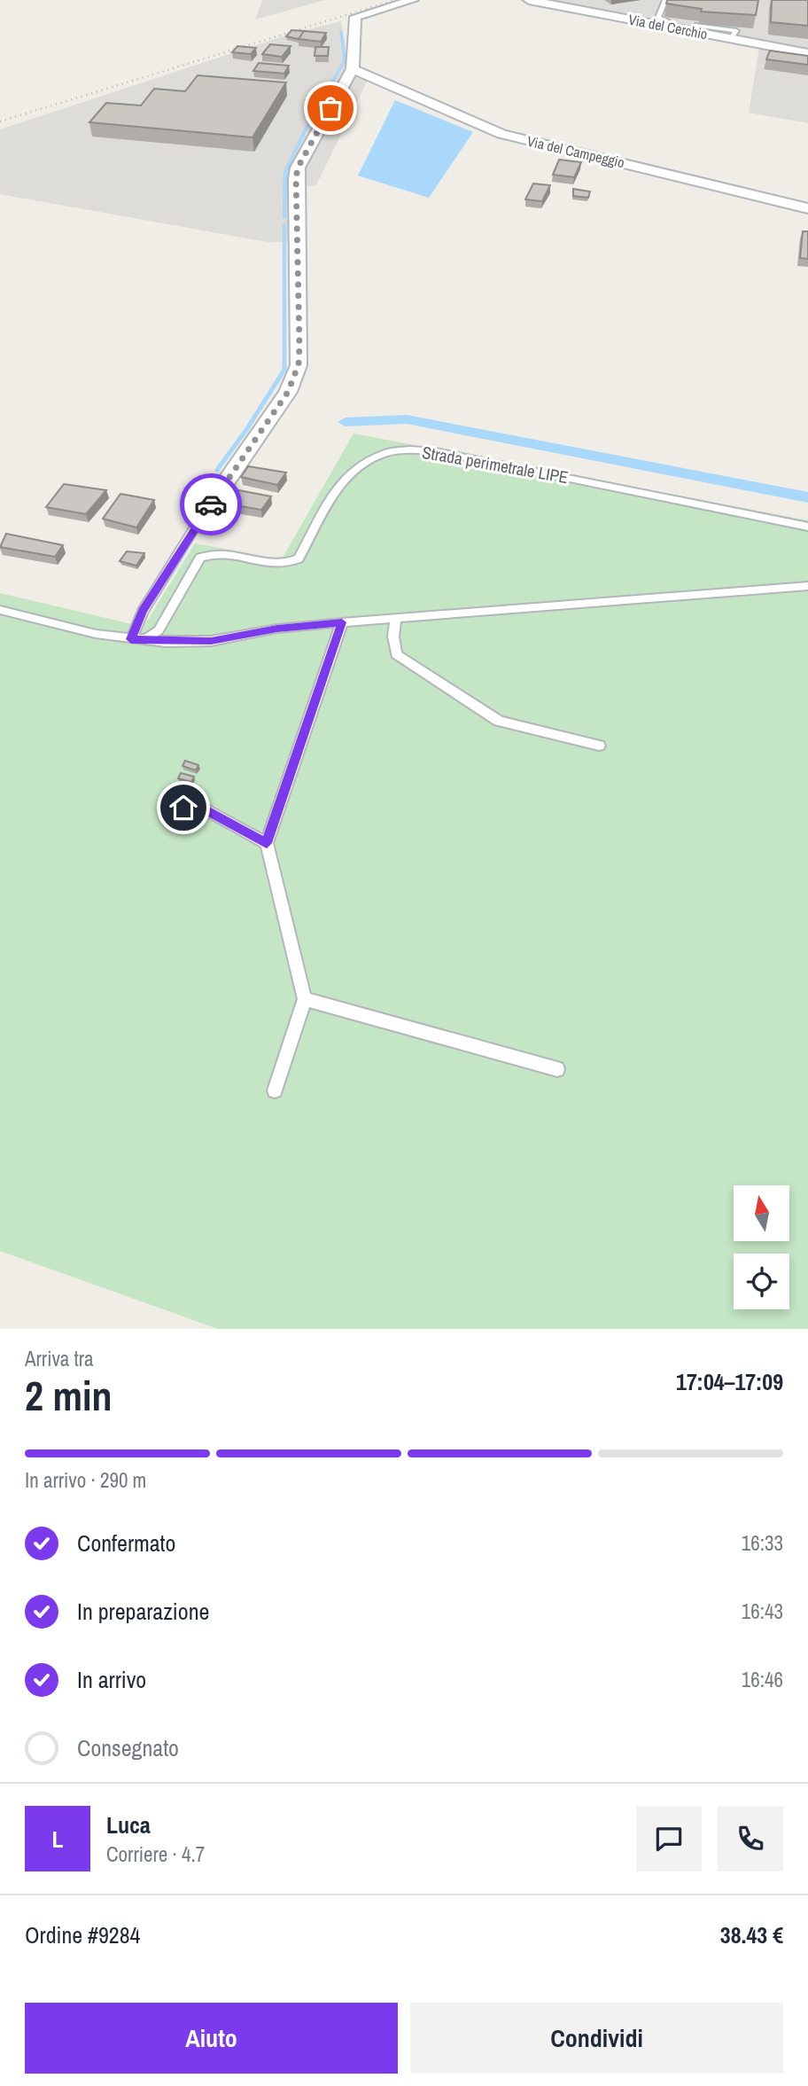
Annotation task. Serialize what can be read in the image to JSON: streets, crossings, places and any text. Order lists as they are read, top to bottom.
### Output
{
  "streets": {
    "street": ["Via del Cerchio", "Via del Campeggio"],
    "lane": ["Strada perimetrale LIPE"]
  },
  "north": "top",
  "page": {
    "heading": ["2 min", "Arriva tra", "17:04–17:09"],
    "panel": [
      "Luca",
      "Corriere · 4.7",
      "Ordine #9284",
      "38.43 €"
    ],
    "bar": "In arrivo · 290 m",
    "list": [
      ["Confermato", "16:33"],
      ["In preparazione", "16:43"],
      ["In arrivo", "16:46"],
      "Consegnato"
    ],
    "round": "L",
    "buttons": ["Aiuto", "Condividi"]
  }
}
